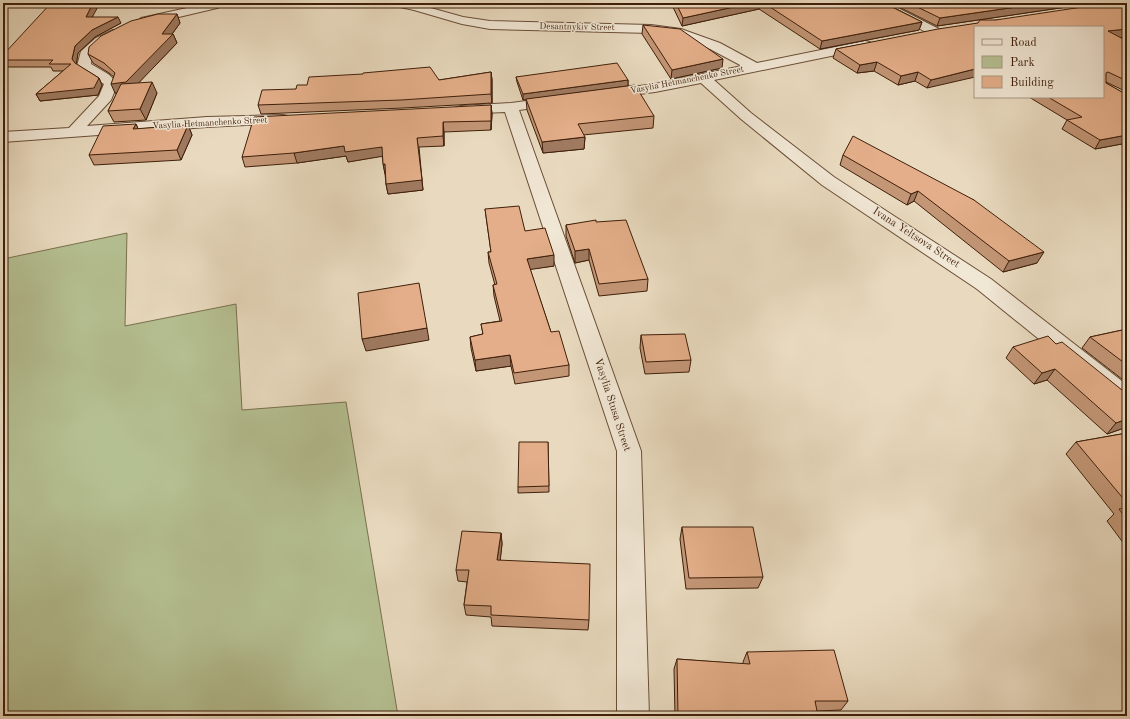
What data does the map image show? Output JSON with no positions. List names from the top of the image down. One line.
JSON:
{"streets":{"street":["Desantnykiv Street","Vasylia Hetmanchenko Street","Ivana Yeltsova Street","Vasylia Stusa Street"]},"crossings":[["Desantnykiv Street","Vasylia Hetmanchenko Street"],["Vasylia Hetmanchenko Street","Ivana Yeltsova Street"]],"legend":["Road","Park","Building"]}
